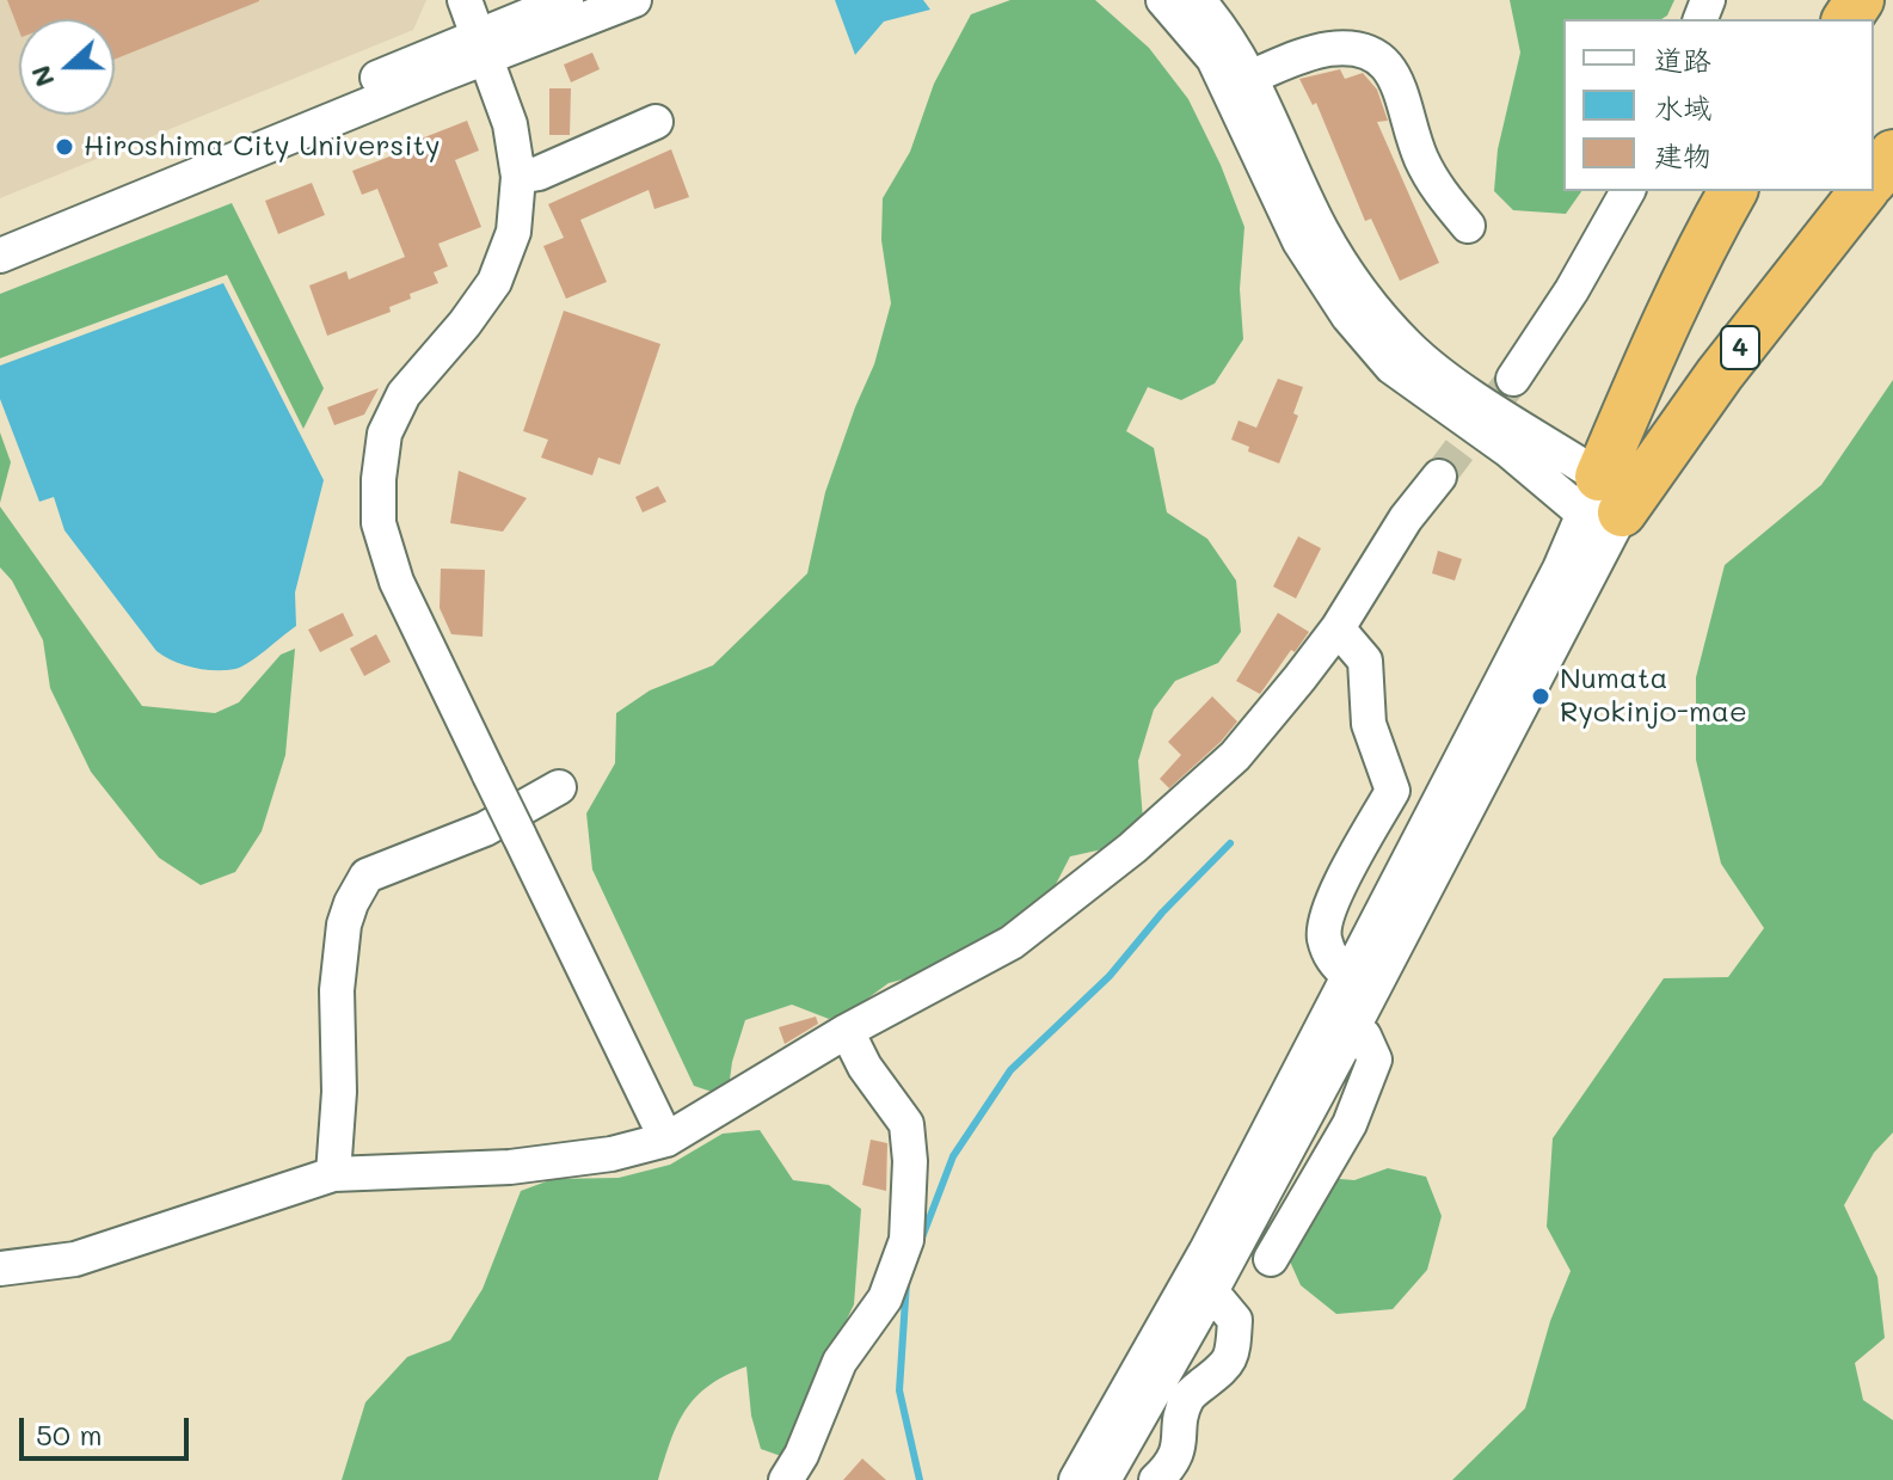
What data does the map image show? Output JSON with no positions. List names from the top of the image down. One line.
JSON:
{"streets":{"highway":["4"]},"places":["Hiroshima City University","Numata Ryokinjo-mae"],"legend":["道路","水域","建物"],"scale_bar":"50 m","north":"left"}
